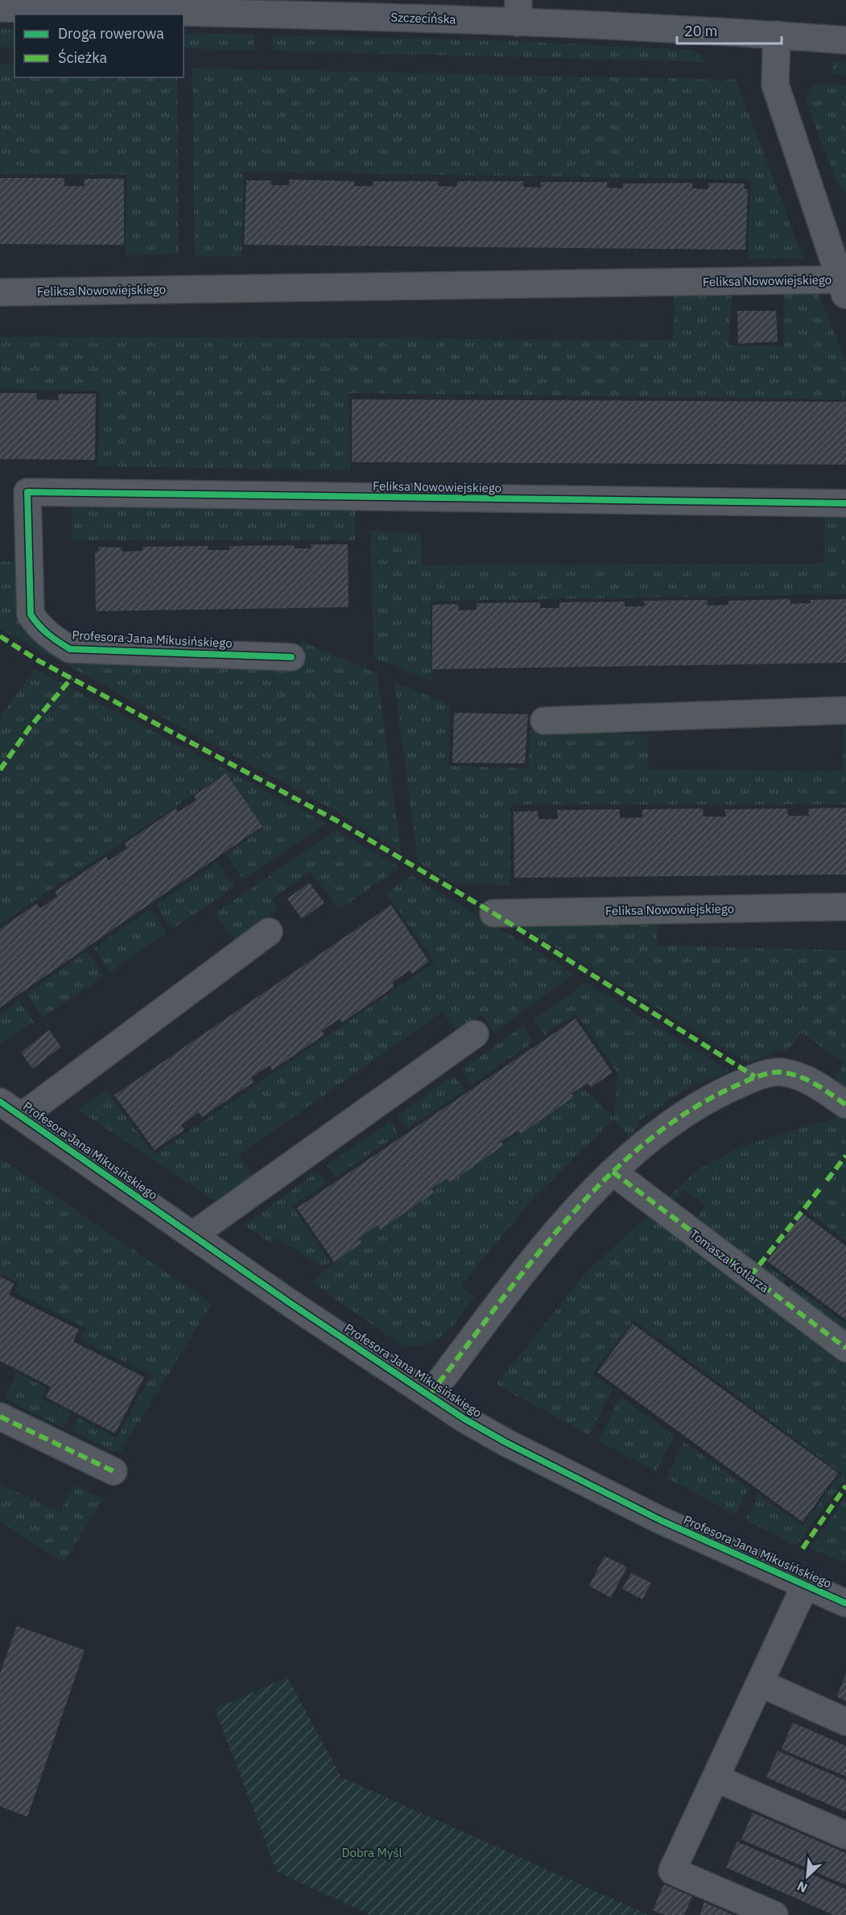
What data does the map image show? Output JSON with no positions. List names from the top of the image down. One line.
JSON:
{"streets":{"street":["Szczecińska","Feliksa Nowowiejskiego","Profesora Jana Mikusińskiego","Tomasza Kotlarza"]},"crossings":[["Szczecińska","Feliksa Nowowiejskiego"],["Feliksa Nowowiejskiego","Profesora Jana Mikusińskiego"]],"parks":["Dobra Myśl"],"legend":["Droga rowerowa","Ścieżka"],"scale_bar":"20 m","north":"bottom left"}
